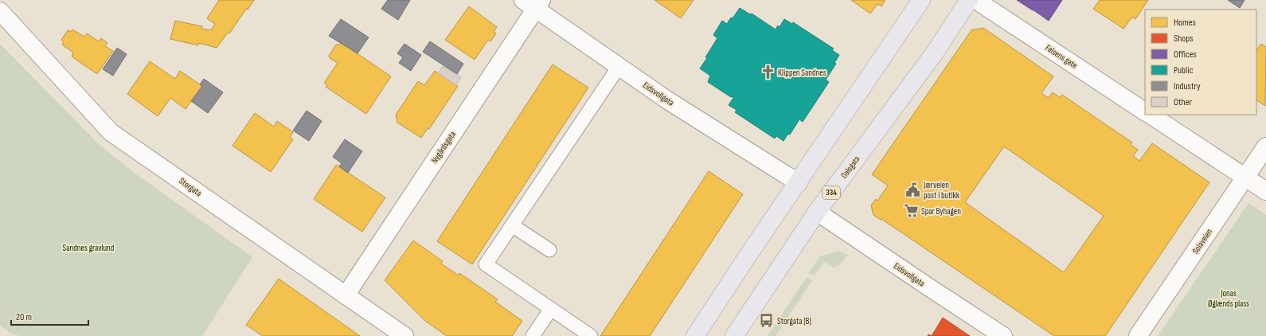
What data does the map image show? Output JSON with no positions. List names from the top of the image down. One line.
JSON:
{"streets":{"main road":["Oalsgata","334"],"street":["Falsens gate","Eidsvollgata","Nygårdsgata","Storgata","Solaveien"]},"crossings":[["Eidsvollgata","Nygårdsgata"],["Eidsvollgata","Oalsgata"],["Nygårdsgata","Storgata"]],"parks":["Sandnes gravlund","Jonas Øglænds plass"],"places":{"church":["Klippen Sandnes"],"public building":["Jærveien post i butikk"],"supermarket":["Spar Byhagen"],"bus stop":["Storgata (B)"]},"legend":["Homes","Shops","Offices","Public","Industry","Other"],"scale_bar":"20 m"}
